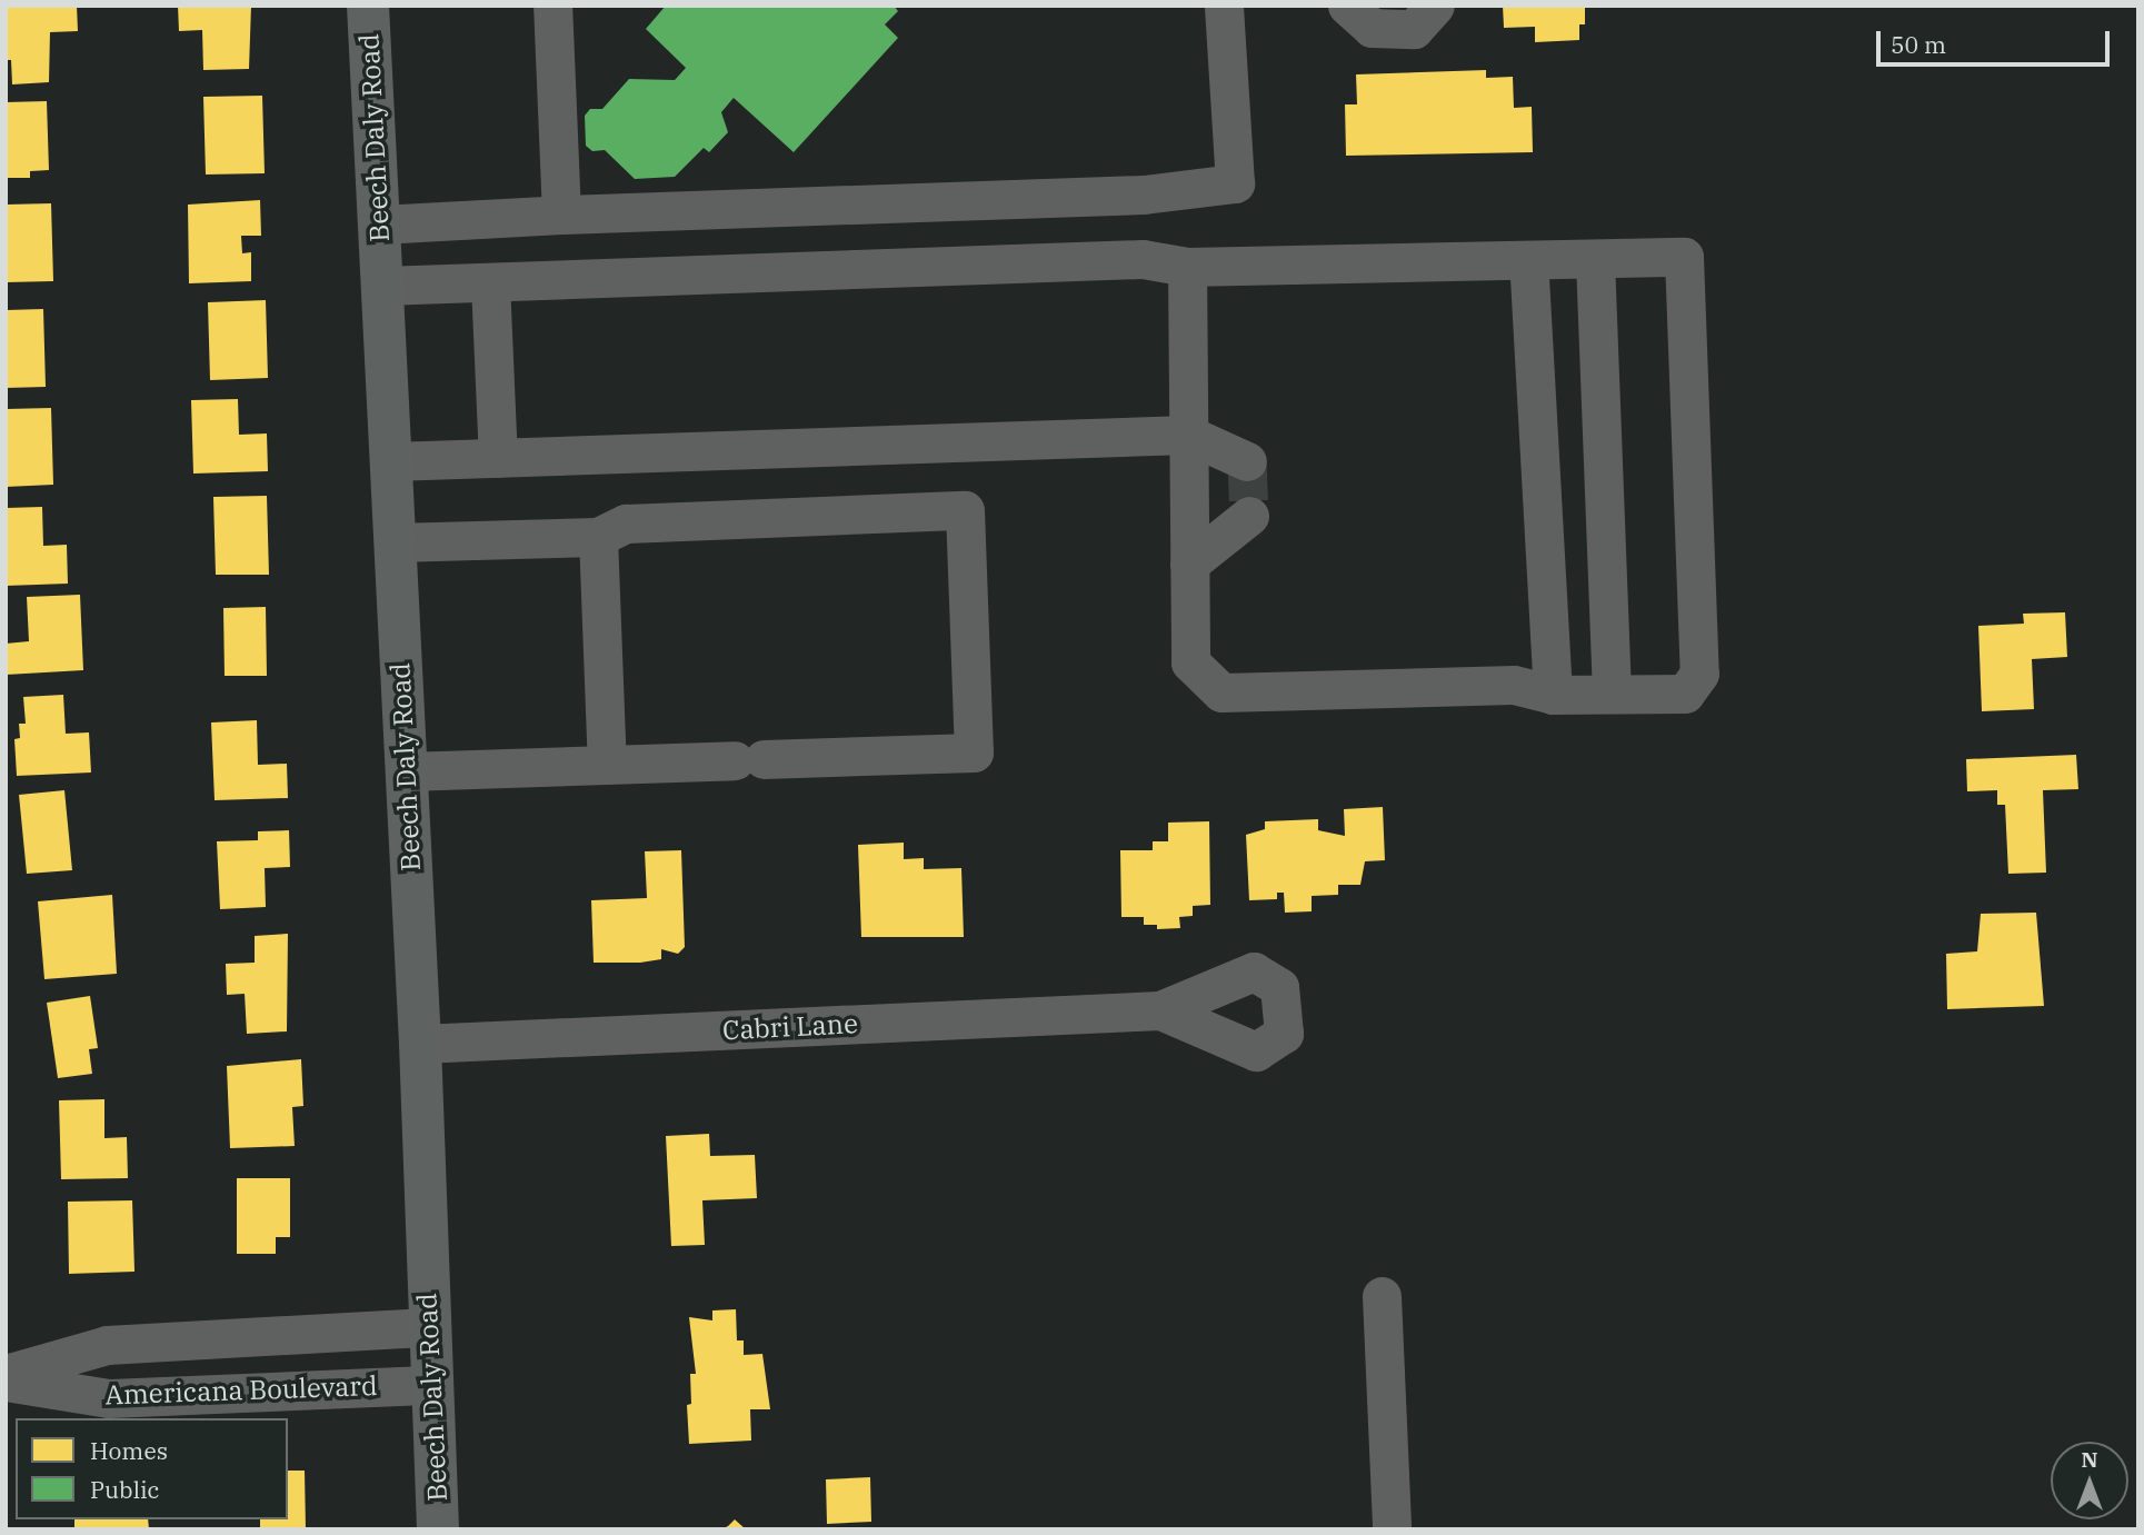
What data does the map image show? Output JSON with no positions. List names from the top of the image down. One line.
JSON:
{"streets":{"main road":["Beech Daly Road"],"street":["Cabri Lane","Americana Boulevard"]},"crossings":[["Beech Daly Road","Cabri Lane"],["Beech Daly Road","Americana Boulevard"]],"legend":["Homes","Public"],"scale_bar":"50 m","north":"top"}
